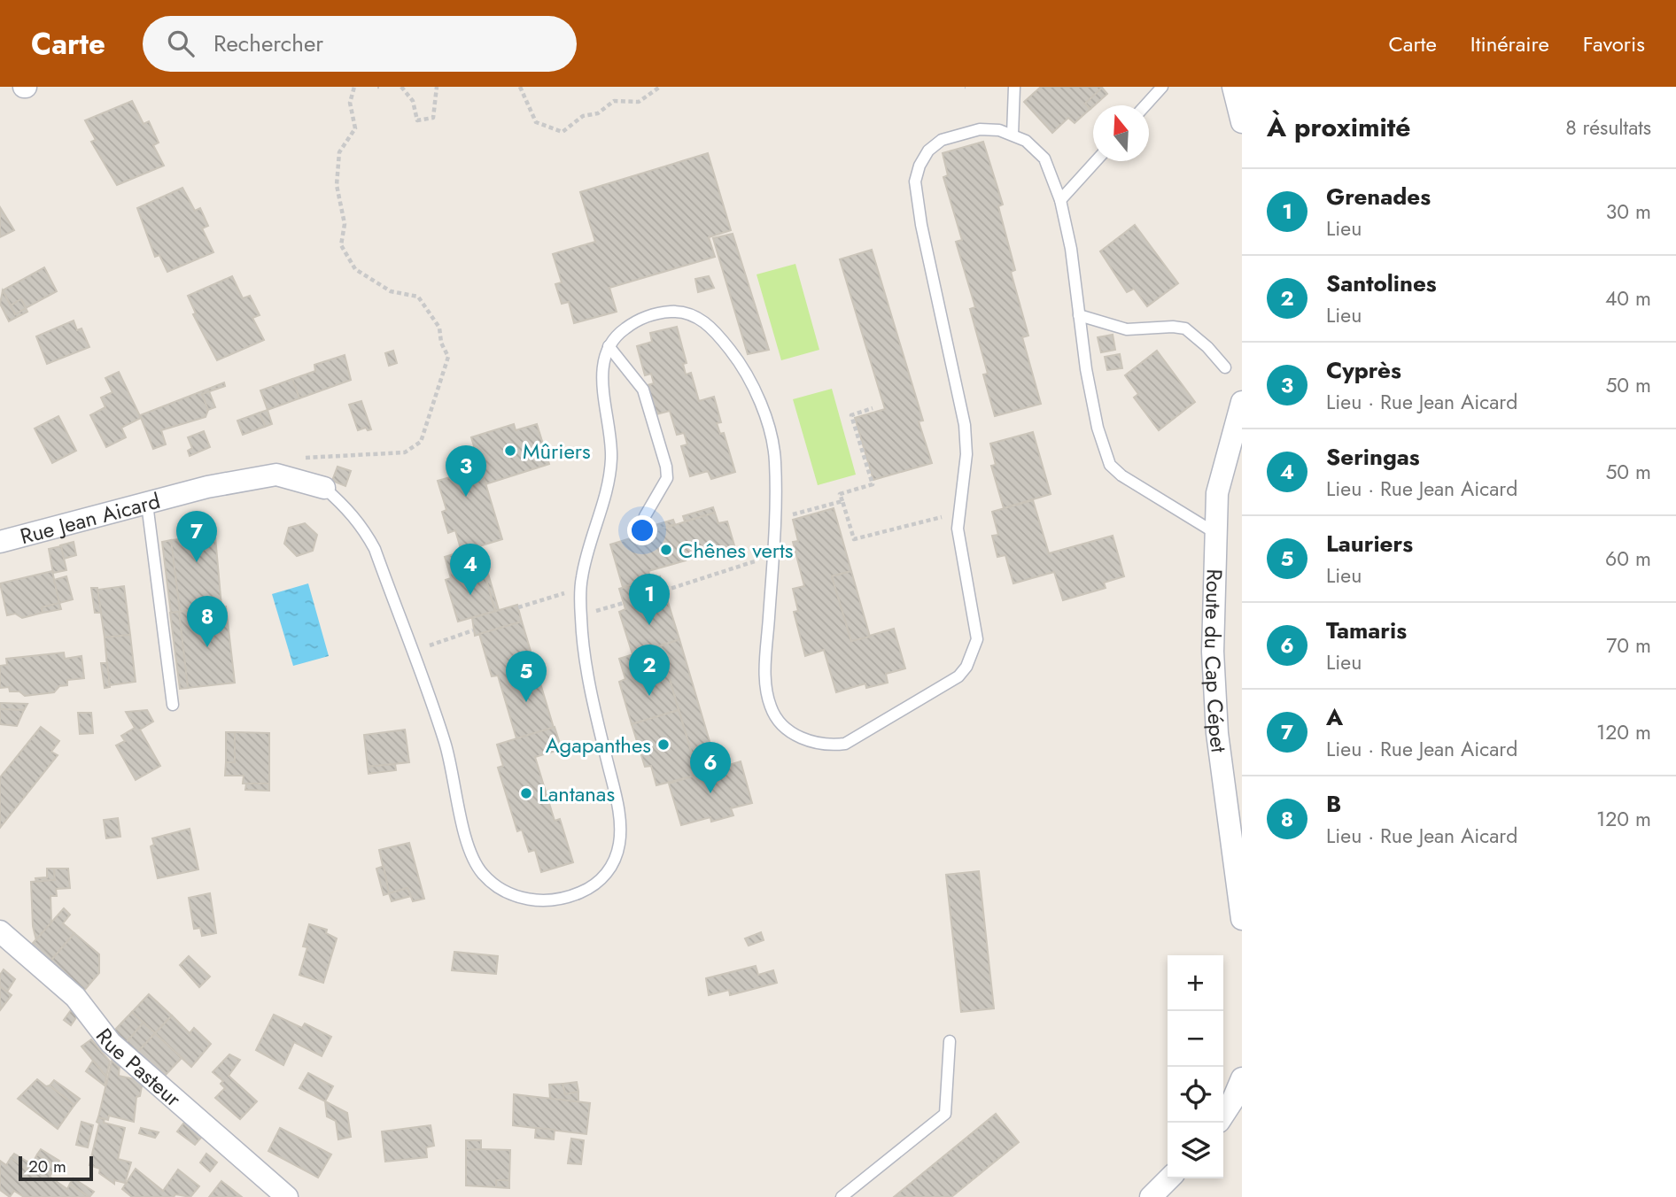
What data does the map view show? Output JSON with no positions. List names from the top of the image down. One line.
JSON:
{"streets":{"street":["Rue Jean Aicard","Route du Cap Cépet","Rue Pasteur"]},"places":["Mûriers","Chênes verts","Agapanthes","Lantanas"],"scale_bar":"20 m","north":"top","page":{"header":"Carte","search":"Rechercher","nav":["Carte","Itinéraire","Favoris"],"heading":["À proximité","8 résultats"],"list":[{"mark":"1","name":"Grenades","note":"Lieu","value":"30 m"},{"mark":"2","name":"Santolines","note":"Lieu","value":"40 m"},{"mark":"3","name":"Cyprès","note":"Lieu · Rue Jean Aicard","value":"50 m"},{"mark":"4","name":"Seringas","note":"Lieu · Rue Jean Aicard","value":"50 m"},{"mark":"5","name":"Lauriers","note":"Lieu","value":"60 m"},{"mark":"6","name":"Tamaris","note":"Lieu","value":"70 m"},{"mark":"7","name":"A","note":"Lieu · Rue Jean Aicard","value":"120 m"},{"mark":"8","name":"B","note":"Lieu · Rue Jean Aicard","value":"120 m"}],"pins":["3","7","4","1","8","2","5","6"],"map_buttons":["+","−"],"scale":"20 m"}}
